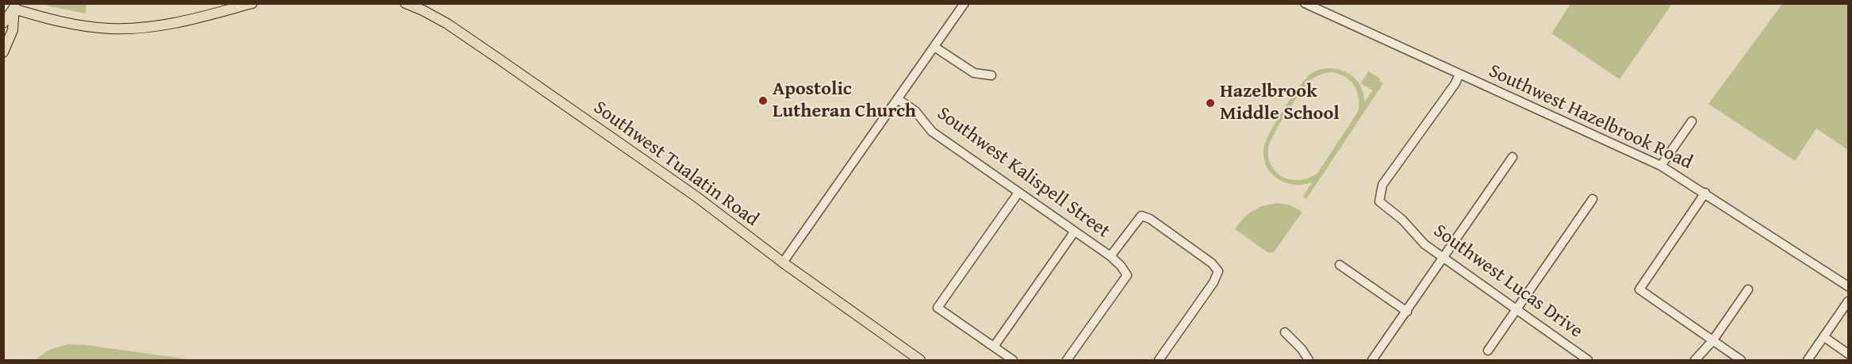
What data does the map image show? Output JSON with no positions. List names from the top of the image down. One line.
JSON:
{"streets":{"main road":["Southwest Tualatin Road"],"street":["Southwest Hazelbrook Road","Southwest Kalispell Street","Southwest Lucas Drive"]},"crossings":[["Southwest Hazelbrook Road","Southwest Lucas Drive"]],"places":["Apostolic Lutheran Church","Hazelbrook Middle School"]}
